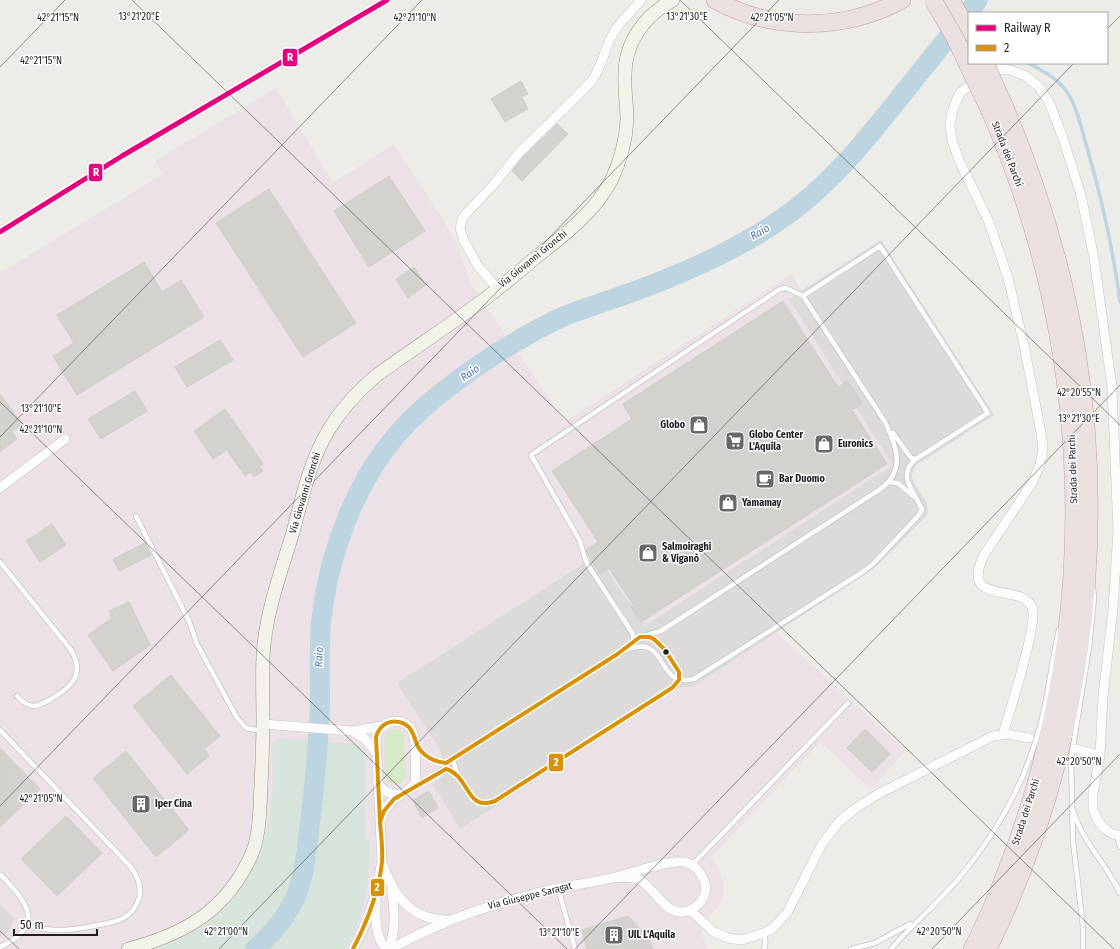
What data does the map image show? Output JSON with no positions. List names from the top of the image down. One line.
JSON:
{"streets":{"highway":["Strada dei Parchi"],"main road":["Via Giovanni Gronchi"],"street":["Via Giuseppe Saragat"]},"water":["Raio"],"places":{"shop":["Globo","Euronics","Yamamay","Salmoiraghi & Viganò"],"supermarket":["Globo Center L'Aquila"],"cafe":["Bar Duomo"],"building":["Iper Cina","UIL L'Aquila"]},"lines":["rail line R","transit line 2"],"legend":["Railway R","2"],"scale_bar":"50 m","coordinates":["13°21'20\"E","13°21'30\"E","42°21'15\"N","42°21'10\"N","42°21'05\"N","42°20'55\"N","13°21'10\"E","42°20'50\"N","42°21'00\"N"]}
